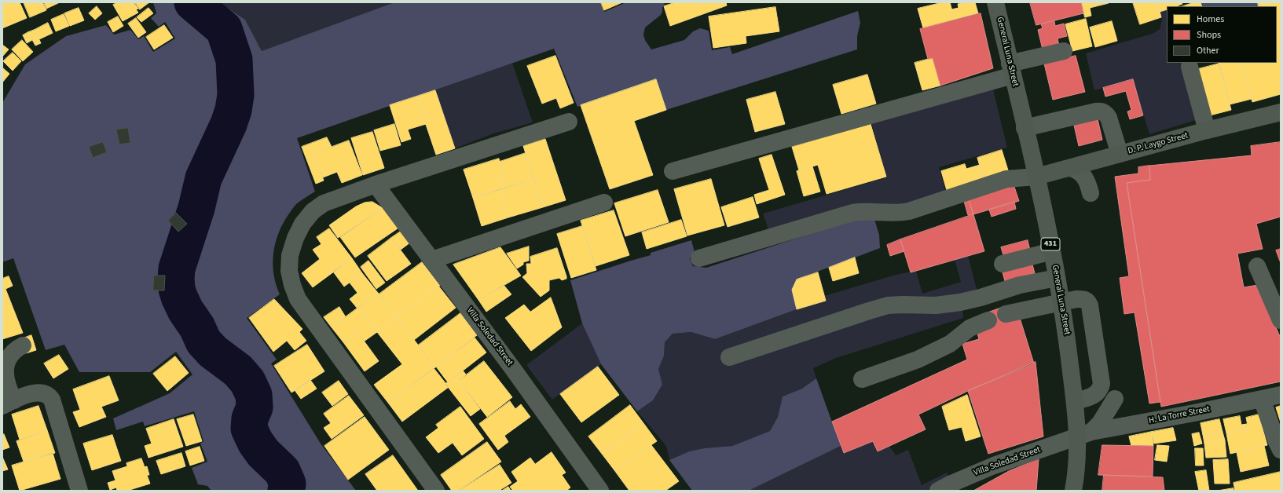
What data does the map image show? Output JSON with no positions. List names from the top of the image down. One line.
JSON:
{"streets":{"main road":["General Luna Street","D. P. Laygo Street","431"],"street":["Villa Soledad Street","H. La Torre Street"]},"crossings":[["General Luna Street","D. P. Laygo Street"],["General Luna Street","Villa Soledad Street"],["General Luna Street","H. La Torre Street"],["Villa Soledad Street","H. La Torre Street"]],"legend":["Homes","Shops","Other"]}
